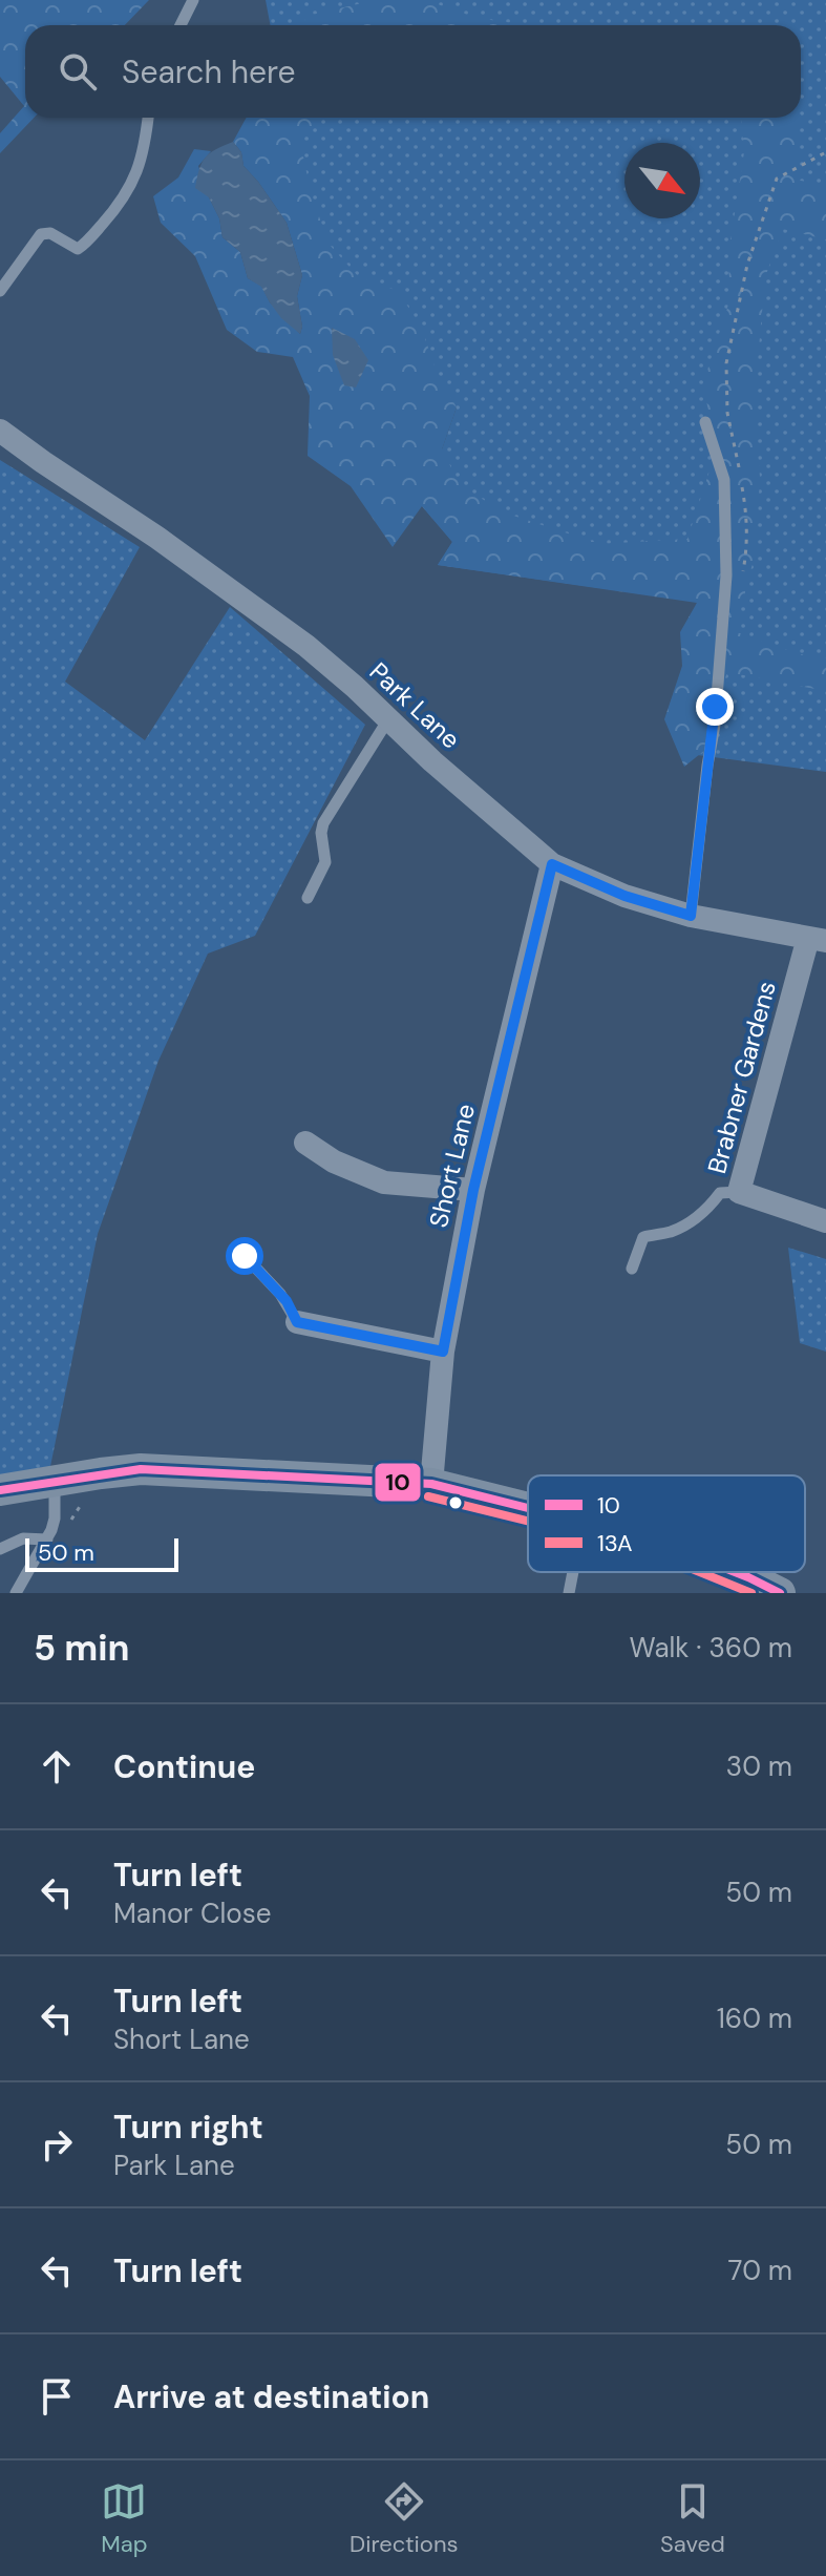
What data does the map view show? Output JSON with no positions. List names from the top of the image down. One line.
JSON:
{"streets":{"street":["Park Lane","Brabner Gardens","Short Lane"]},"crossings":[["Park Lane","Brabner Gardens"],["Park Lane","Short Lane"]],"lines":["transit line 10","transit line 13A"],"legend":["10","13A"],"scale_bar":"50 m","north":"bottom right","page":{"search":"Search here","scale":"50 m","heading":["5 min","Walk · 360 m"],"list":[["Continue","30 m"],["Turn left","Manor Close","50 m"],["Turn left","Short Lane","160 m"],["Turn right","Park Lane","50 m"],["Turn left","70 m"],"Arrive at destination"],"nav":["Map","Directions","Saved"]}}
